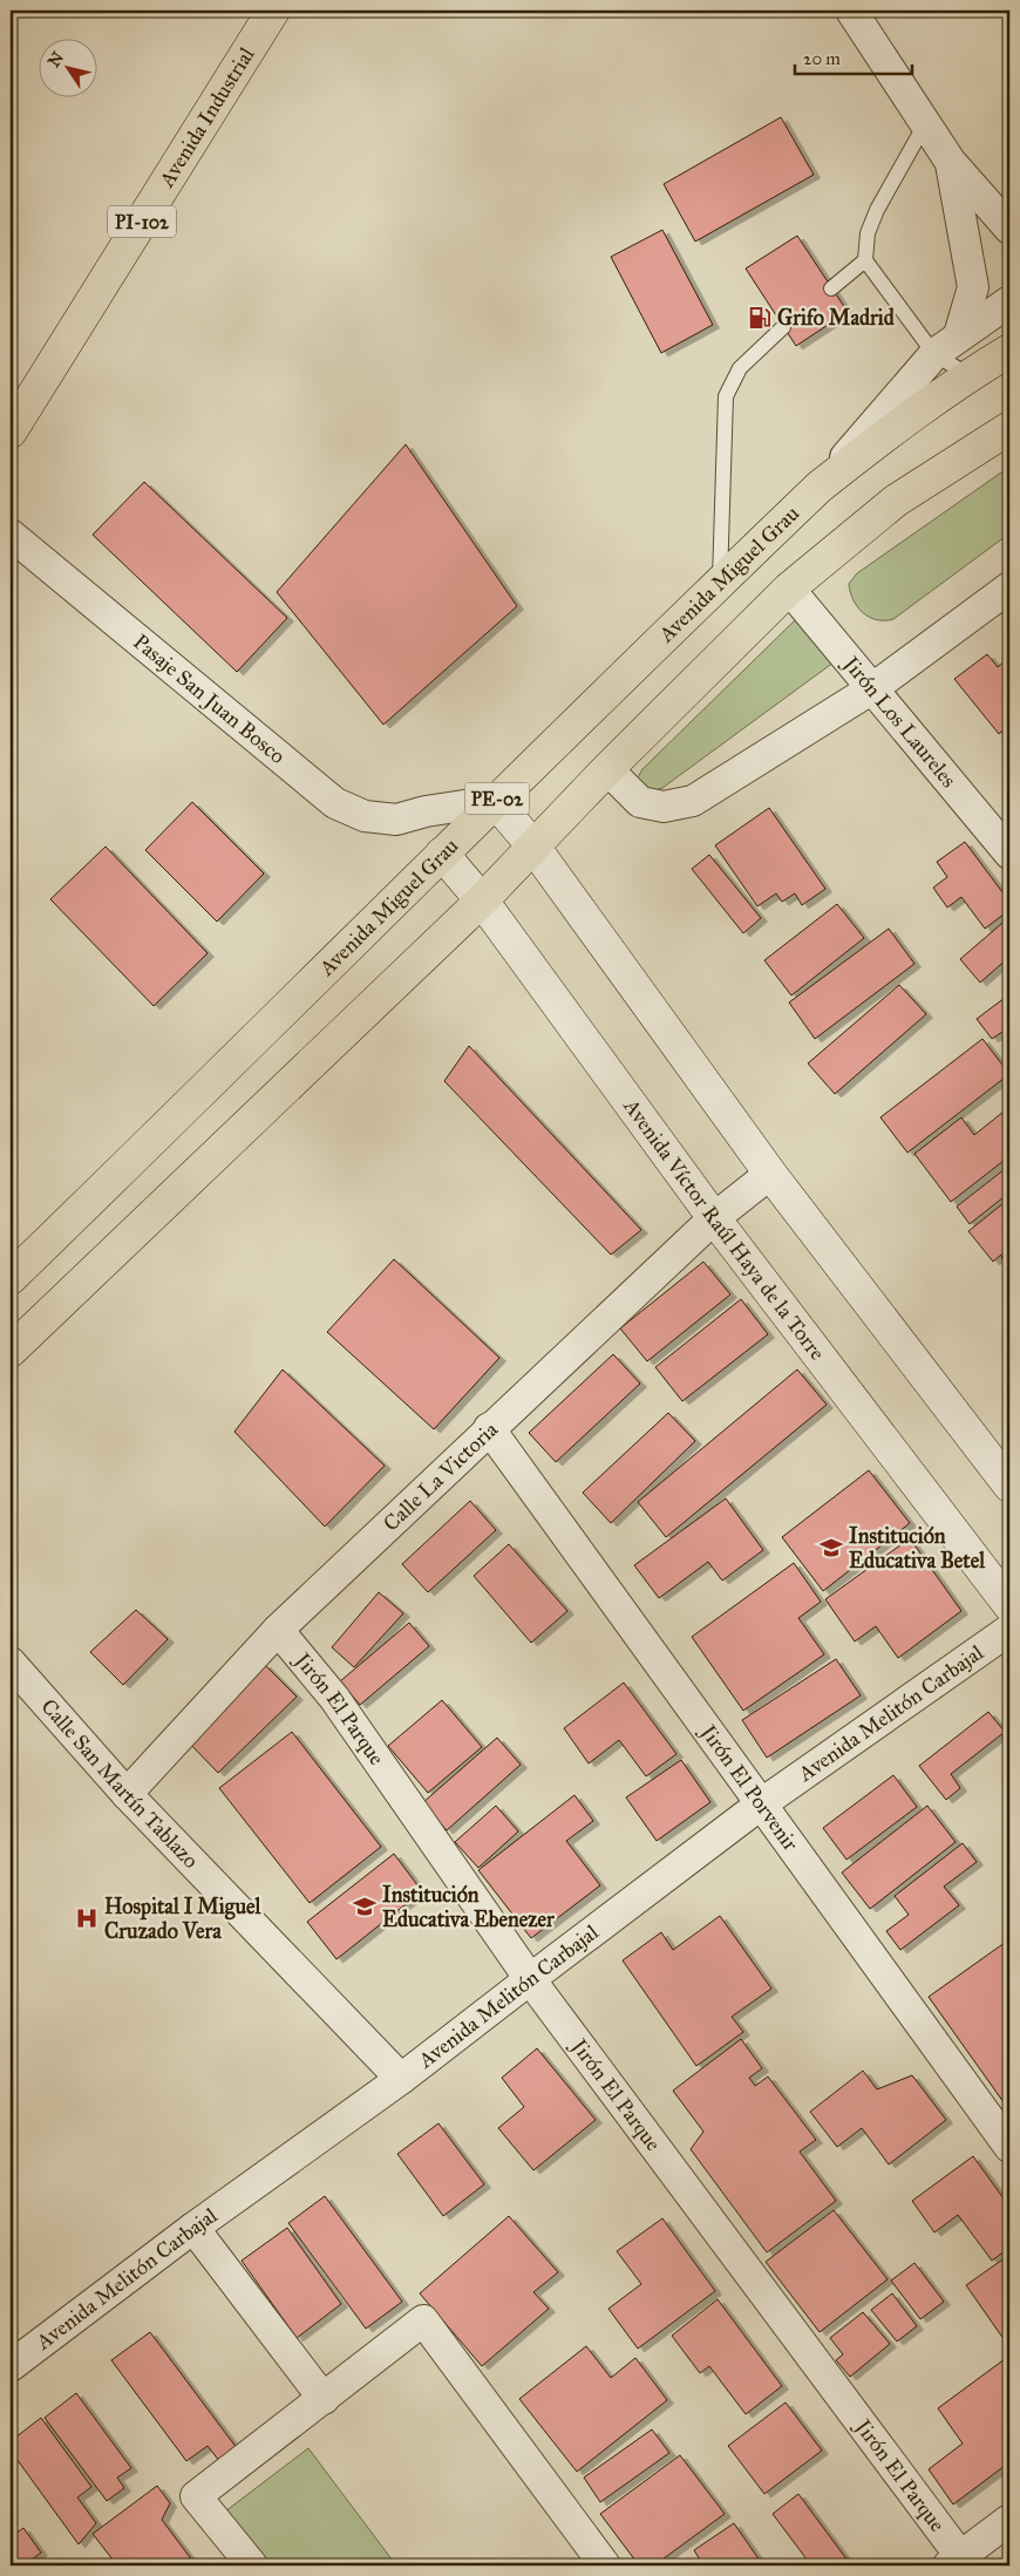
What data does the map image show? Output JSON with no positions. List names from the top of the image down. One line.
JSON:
{"streets":{"main road":["Avenida Industrial","PI-102","Avenida Miguel Grau","PE-02","Avenida Víctor Raúl Haya de la Torre"],"street":["Pasaje San Juan Bosco","Jirón Los Laureles","Calle La Victoria","Jirón El Parque","Avenida Melitón Carbajal","Calle San Martín Tablazo","Jirón El Porvenir"]},"crossings":[["Avenida Miguel Grau","Pasaje San Juan Bosco"],["Avenida Miguel Grau","Avenida Víctor Raúl Haya de la Torre"],["Jirón Los Laureles","PE-02"],["PE-02","Avenida Víctor Raúl Haya de la Torre"],["Avenida Víctor Raúl Haya de la Torre","Calle La Victoria"],["Calle La Victoria","Jirón El Parque"],["Calle La Victoria","Calle San Martín Tablazo"],["Calle La Victoria","Jirón El Porvenir"],["Jirón El Parque","Avenida Melitón Carbajal"],["Avenida Melitón Carbajal","Calle San Martín Tablazo"],["Avenida Melitón Carbajal","Jirón El Porvenir"]],"places":{"fuel station":["Grifo Madrid"],"school or university":["Institución Educativa Betel","Institución Educativa Ebenezer"],"hospital":["Hospital I Miguel Cruzado Vera"]},"scale_bar":"20 m","north":"top left"}
